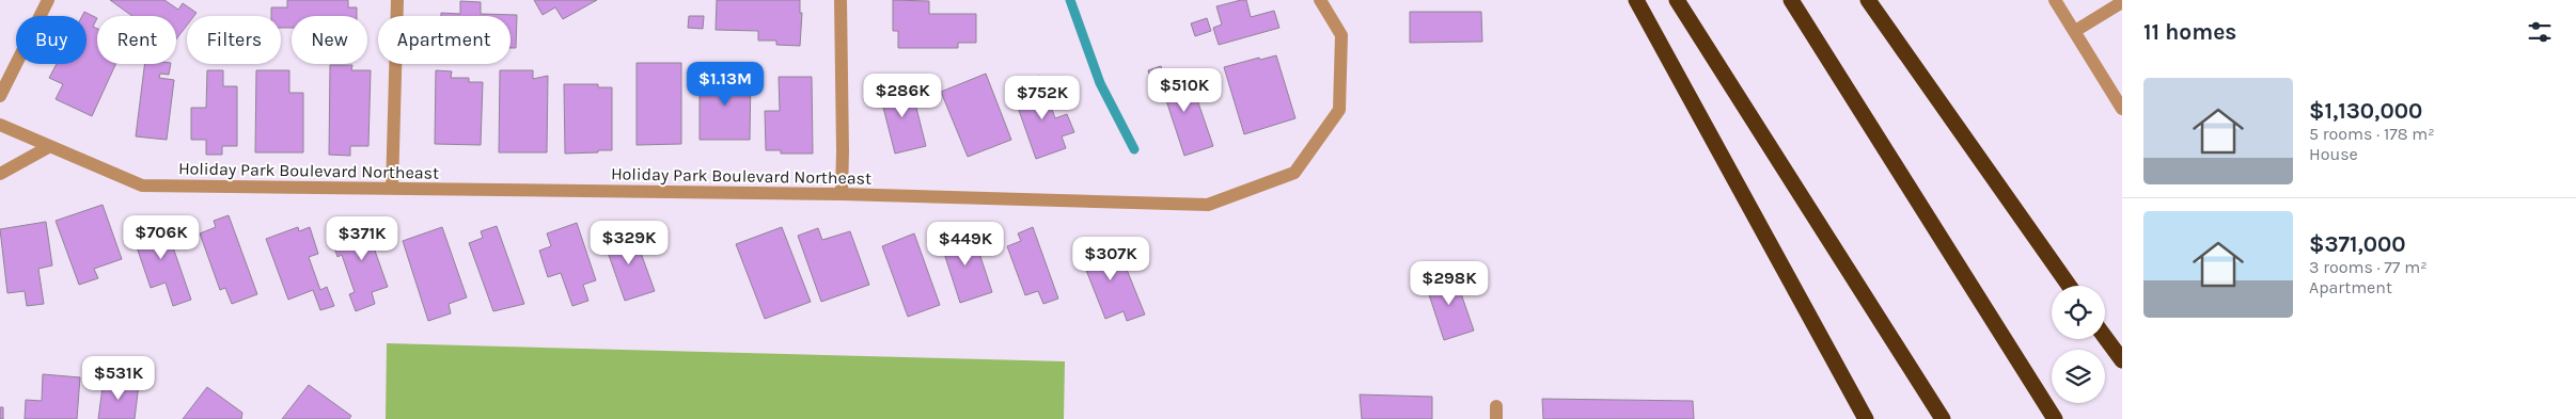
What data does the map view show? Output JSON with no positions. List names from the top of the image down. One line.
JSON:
{"streets":{"street":["Holiday Park Boulevard Northeast"]},"page":{"heading":"11 homes","chip":["Buy","Rent","Filters","New","Apartment"],"price":["$1.13M","$510K","$286K","$752K","$706K","$371K","$329K","$449K","$307K","$298K","$531K"],"list":[{"name":"$1,130,000","note":"5 rooms · 178 m² · House"},{"name":"$371,000","note":"3 rooms · 77 m² · Apartment"}]}}
